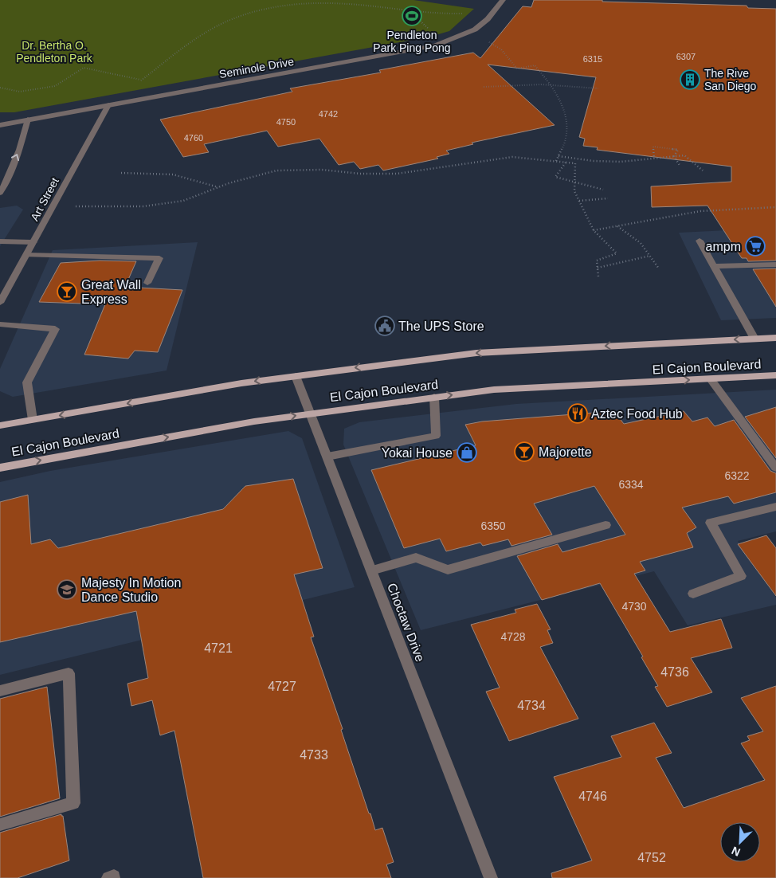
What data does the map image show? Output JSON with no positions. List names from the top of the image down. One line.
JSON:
{"streets":{"main road":["El Cajon Boulevard"],"street":["Seminole Drive","Art Street","Choctaw Drive"]},"crossings":[["Seminole Drive","Art Street"],["El Cajon Boulevard","Choctaw Drive"]],"parks":["Dr. Bertha O. Pendleton Park"],"places":{"sports":["Pendleton Park Ping Pong"],"building":["The Rive San Diego"],"supermarket":["ampm"],"bar":["Great Wall Express","Majorette"],"public building":["The UPS Store"],"restaurant":["Aztec Food Hub"],"shop":["Yokai House"],"school or university":["Majesty In Motion Dance Studio"]},"house_numbers":["6307","6315","4742","4750","4760","6322","6334","6350","4730","4728","4721","4736","4727","4734","4733","4746","4752"],"north":"bottom left"}
